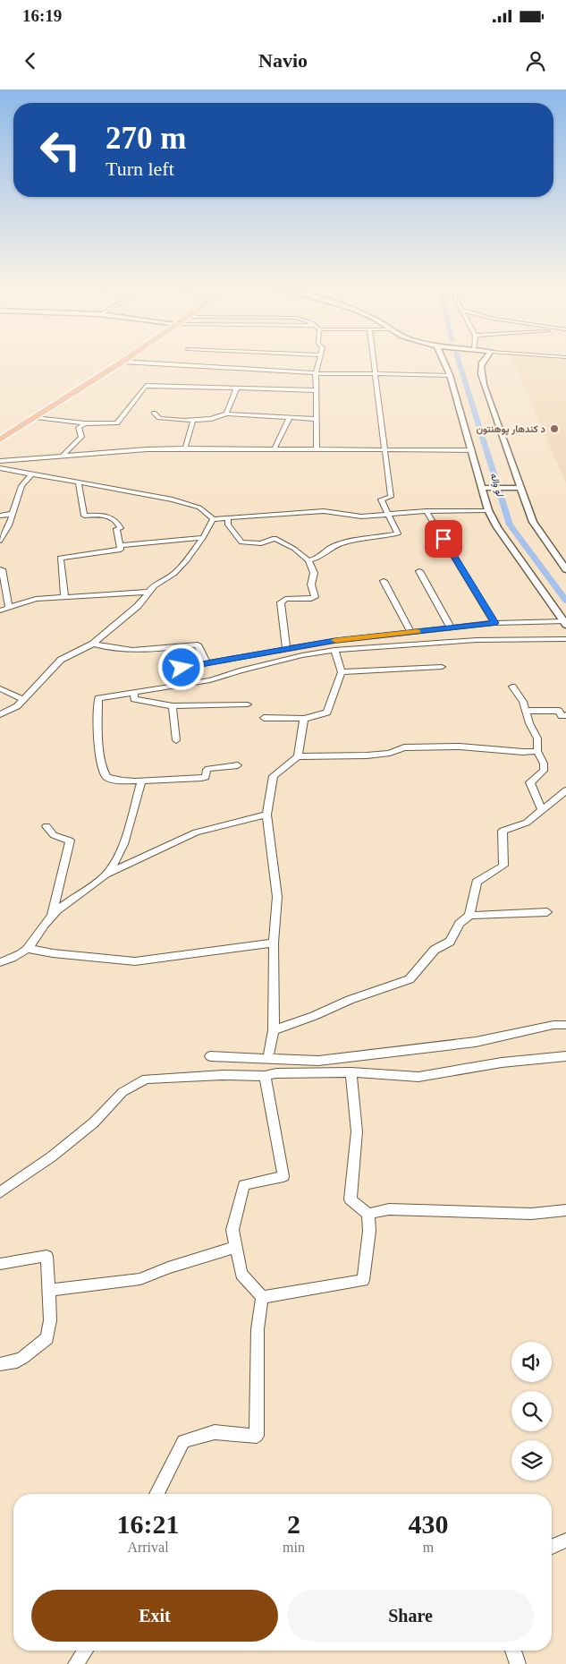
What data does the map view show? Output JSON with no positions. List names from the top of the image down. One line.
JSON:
{"water":["لو واله"],"places":["د کندهار پوهنتون"],"page":{"status":"16:19","header":"Navio","turn":["270 m","Turn left"],"eta":["16:21","Arrival","2","min","430","m"],"buttons":["Exit","Share"]}}
